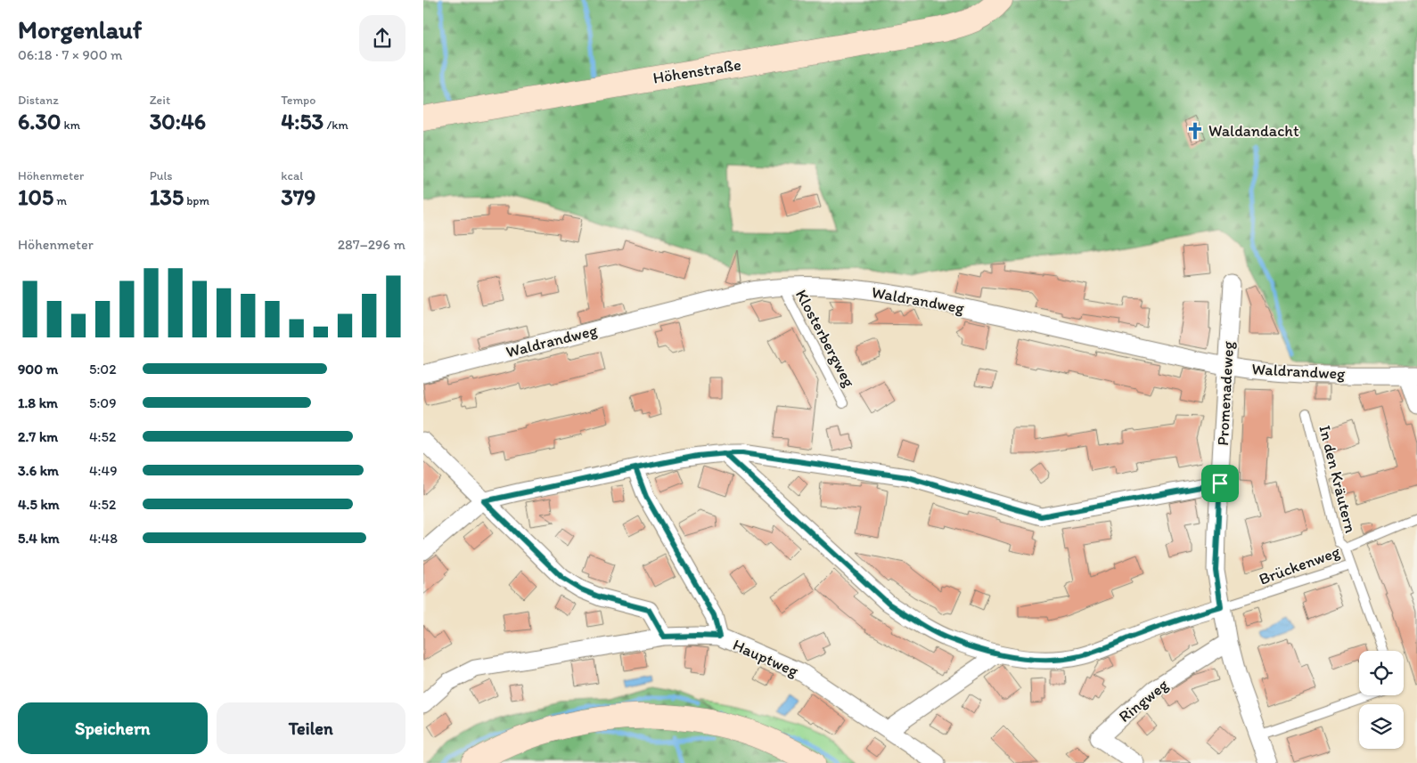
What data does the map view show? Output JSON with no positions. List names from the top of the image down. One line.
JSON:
{"streets":{"street":["Höhenstraße","Waldrandweg","Promenadeweg","Hauptweg","Ringweg"],"lane":["Klosterbergweg","In den Kräutern","Brückenweg"]},"crossings":[["Waldrandweg","Klosterbergweg"],["Waldrandweg","Promenadeweg"],["Promenadeweg","Brückenweg"],["Promenadeweg","Ringweg"],["In den Kräutern","Brückenweg"]],"places":{"church":["Waldandacht"]},"page":{"heading":["Morgenlauf","06:18 · 7 × 900 m"],"stats":[["Distanz","6.30 km"],["Zeit","30:46"],["Tempo","4:53 /km"],["Höhenmeter","105 m"],["Puls","135 bpm"],["kcal","379"]],"chart":["Höhenmeter","287–296 m"],"list":[{"name":"900 m","note":"5:02"},{"name":"1.8 km","note":"5:09"},{"name":"2.7 km","note":"4:52"},{"name":"3.6 km","note":"4:49"},{"name":"4.5 km","note":"4:52"},{"name":"5.4 km","note":"4:48"}],"buttons":["Speichern","Teilen"]}}
